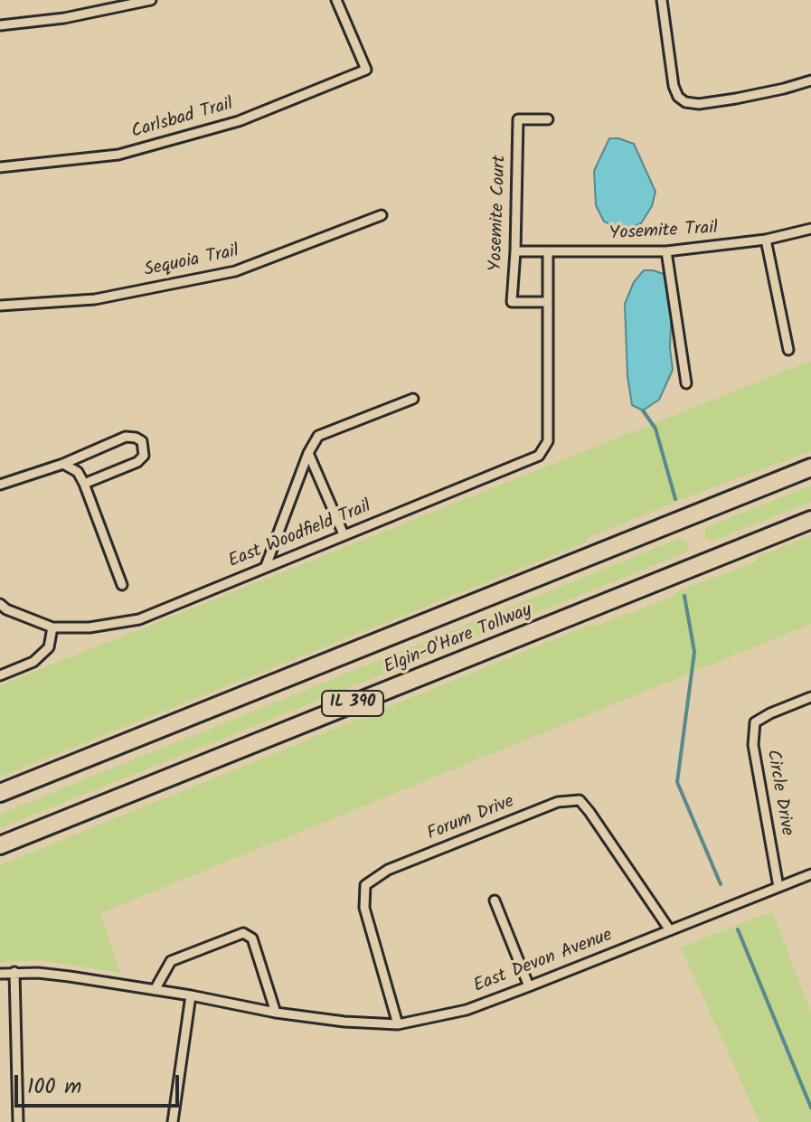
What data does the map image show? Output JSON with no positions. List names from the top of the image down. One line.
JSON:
{"streets":{"highway":["Elgin-O'Hare Tollway","IL 390"],"street":["Carlsbad Trail","Yosemite Court","Yosemite Trail","Sequoia Trail","East Woodfield Trail","Circle Drive","Forum Drive","East Devon Avenue"]},"crossings":[["Yosemite Court","Yosemite Trail"],["Yosemite Court","East Woodfield Trail"],["Circle Drive","East Devon Avenue"],["Forum Drive","East Devon Avenue"]],"scale_bar":"100 m"}
